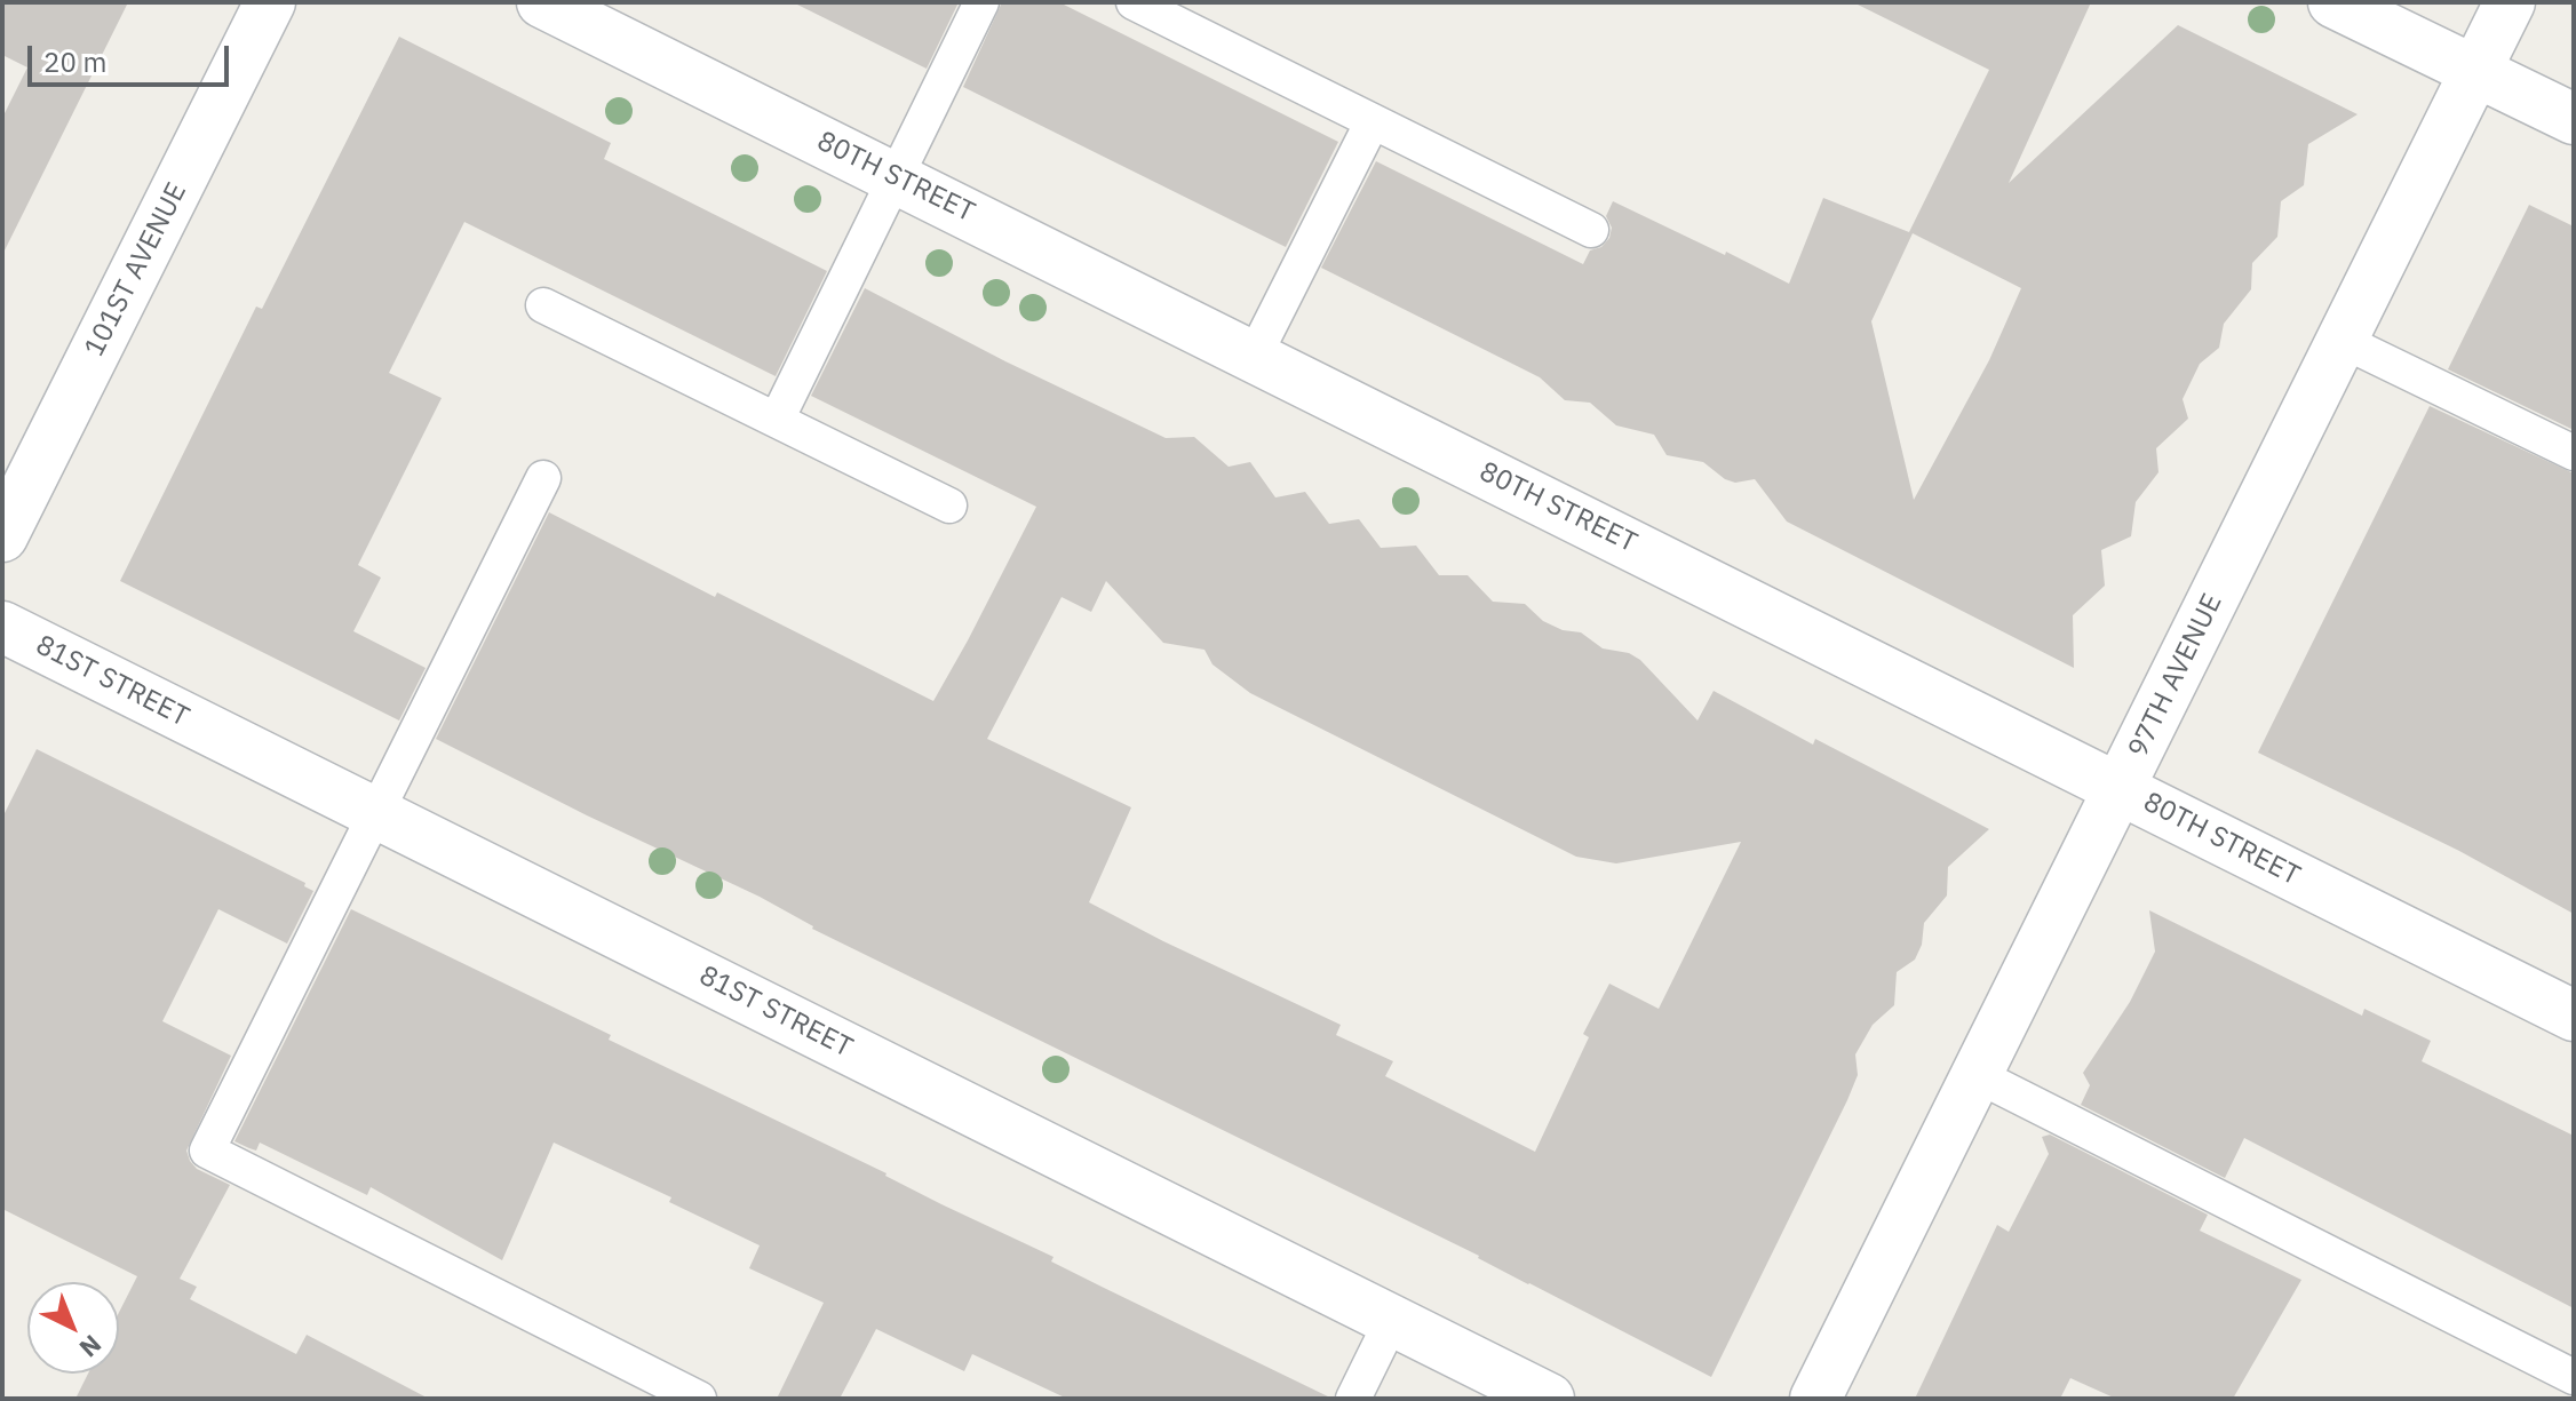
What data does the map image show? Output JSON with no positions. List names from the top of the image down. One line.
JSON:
{"streets":{"street":["80TH STREET","101ST AVENUE","97TH AVENUE","81ST STREET"]},"crossings":[["80TH STREET","97TH AVENUE"]],"scale_bar":"20 m","north":"bottom right"}
